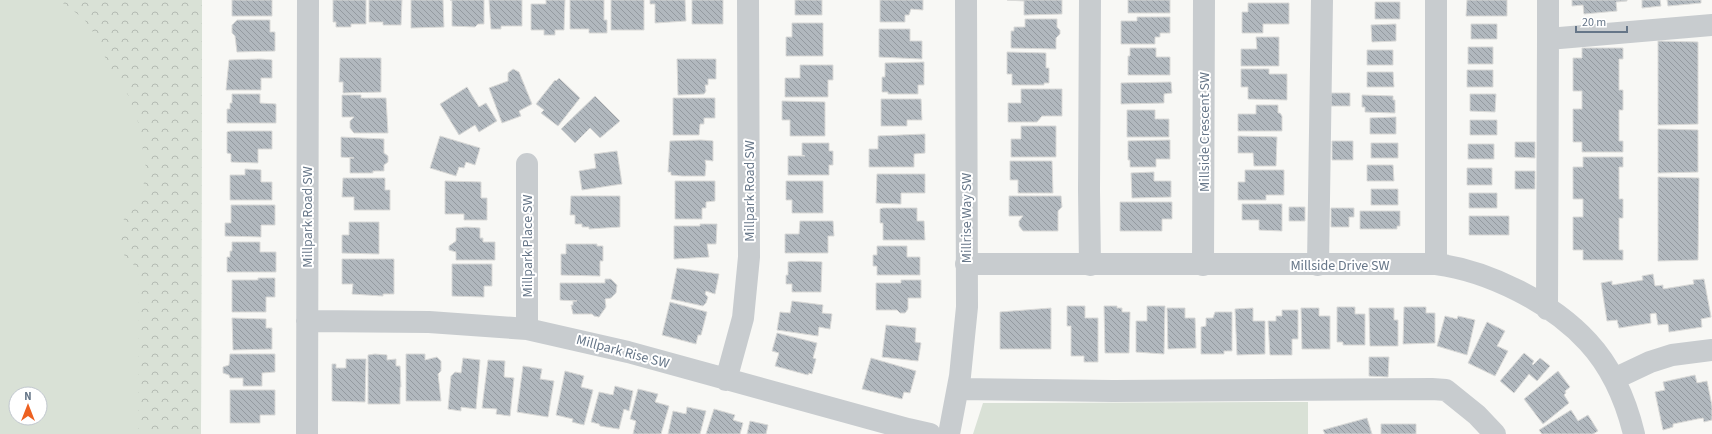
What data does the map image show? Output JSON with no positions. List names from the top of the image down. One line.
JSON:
{"streets":{"street":["Millside Crescent SW","Millpark Road SW","Millrise Way SW","Millpark Place SW","Millside Drive SW","Millpark Rise SW"]},"crossings":[["Millside Crescent SW","Millside Drive SW"],["Millpark Road SW","Millpark Rise SW"],["Millrise Way SW","Millside Drive SW"],["Millpark Place SW","Millpark Rise SW"]],"scale_bar":"20 m","north":"top"}
